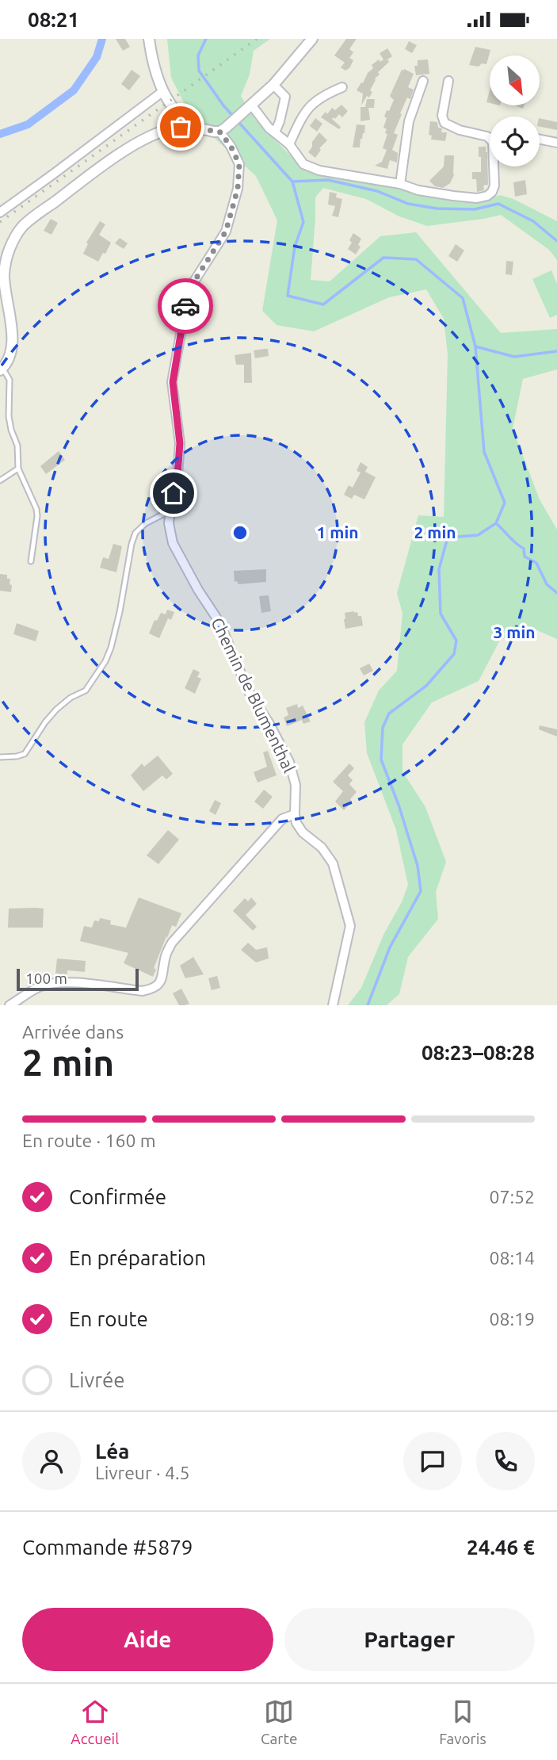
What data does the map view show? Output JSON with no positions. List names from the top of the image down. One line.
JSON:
{"streets":{"street":["Chemin de Blumenthal"]},"scale_bar":"100 m","north":"bottom right","page":{"status":"08:21","scale":"100 m","heading":["2 min","Arrivée dans","08:23–08:28"],"panel":["Léa","Livreur · 4.5","Commande #5879","24.46 €"],"bar":"En route · 160 m","list":[["Confirmée","07:52"],["En préparation","08:14"],["En route","08:19"],"Livrée"],"buttons":["Aide","Partager"],"tabs":["Accueil","Carte","Favoris"]},"rings":["1 min","2 min","3 min"]}
